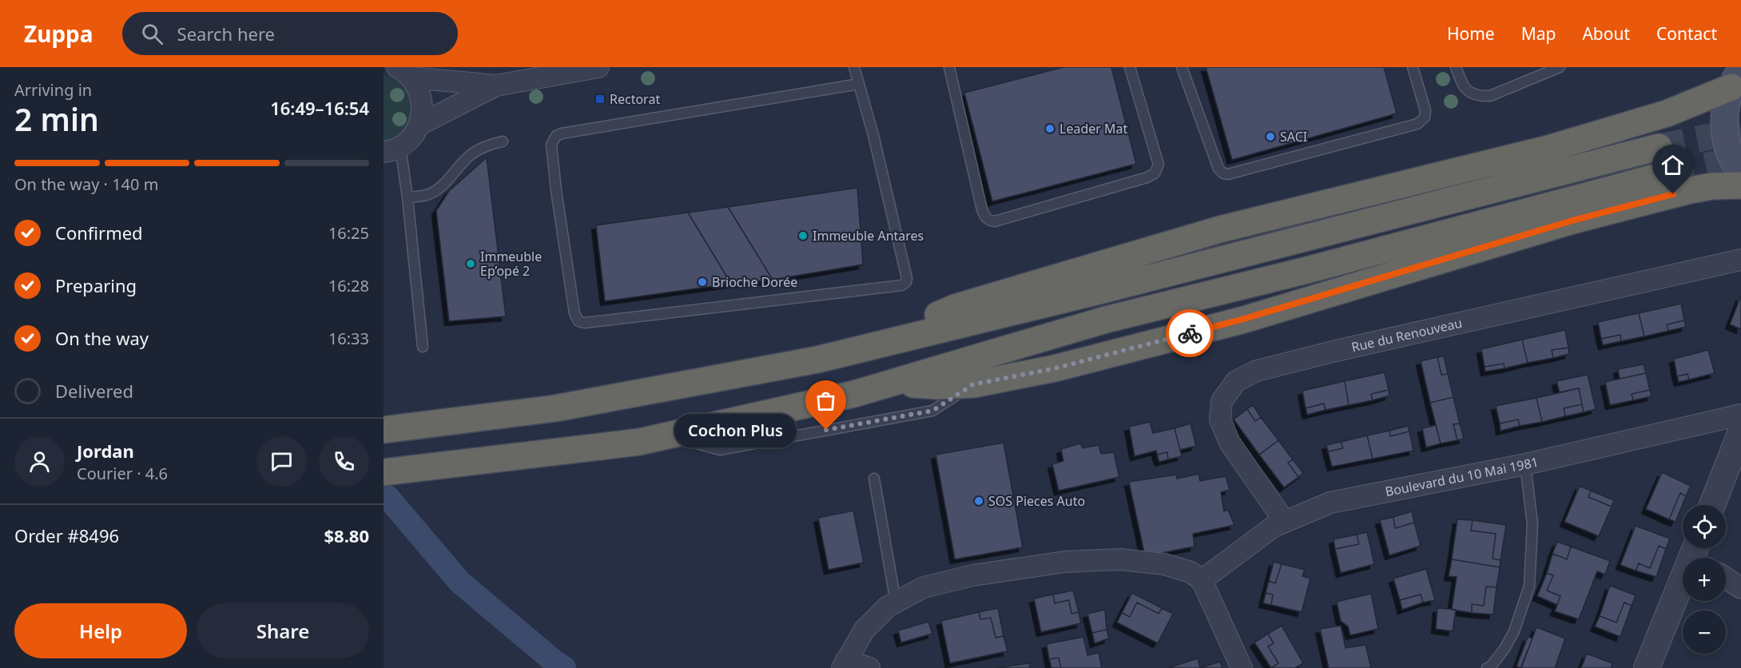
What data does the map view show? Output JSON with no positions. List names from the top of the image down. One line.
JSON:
{"streets":{"street":["Rue du Renouveau","Boulevard du 10 Mai 1981"]},"crossings":[["Rue du Renouveau","Boulevard du 10 Mai 1981"]],"places":{"transit":["Rectorat"],"other":["Leader Mat","SACI","Immeuble Antares","Immeuble Ep’opé 2","Brioche Dorée","Cochon Plus","SOS Pieces Auto"]},"page":{"header":"Zuppa","search":"Search here","nav":["Home","Map","About","Contact"],"heading":["2 min","Arriving in","16:49–16:54"],"panel":["Jordan","Courier · 4.6","Order #8496","$8.80"],"bar":"On the way · 140 m","list":[["Confirmed","16:25"],["Preparing","16:28"],["On the way","16:33"],"Delivered"],"bubble":"Cochon Plus","map_buttons":["+","−"],"buttons":["Help","Share"]}}
